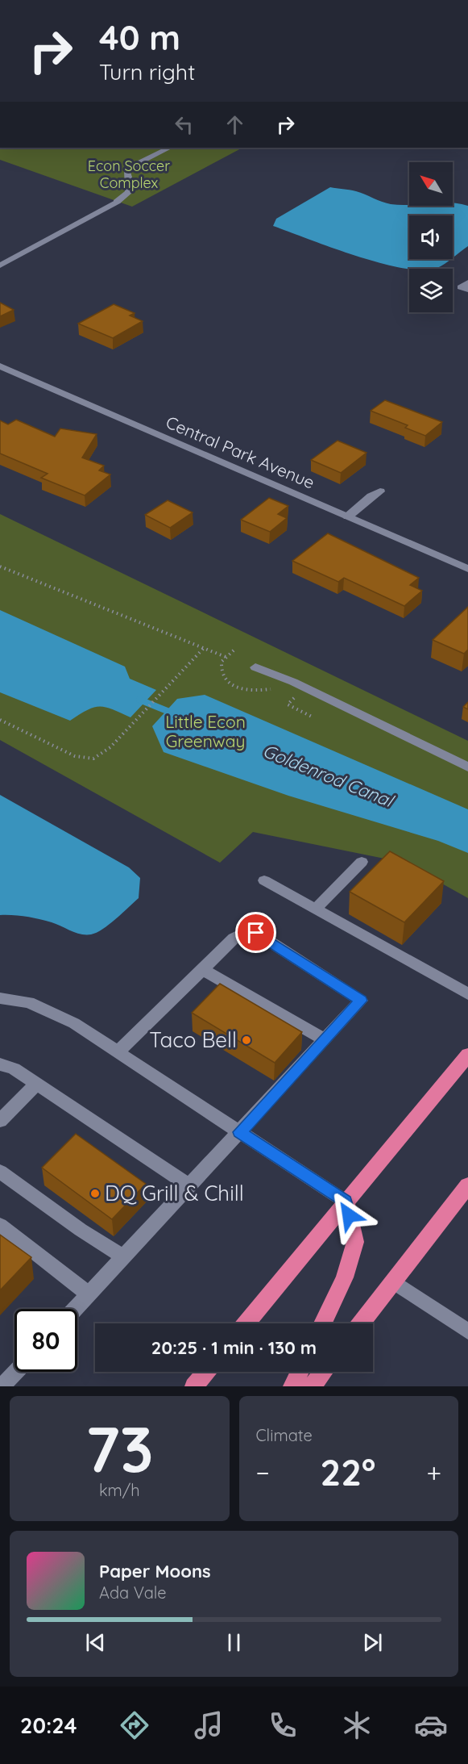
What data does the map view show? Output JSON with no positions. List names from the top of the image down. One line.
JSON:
{"streets":{"street":["Central Park Avenue"]},"water":["Goldenrod Canal"],"parks":["Econ Soccer Complex","Little Econ Greenway"],"places":["Taco Bell","DQ Grill & Chill"],"north":"top left","page":{"turn":["40 m","Turn right"],"limit":"80","trip":"20:25 · 1 min · 130 m","tile":[["73","km/h"],"Climate"],"heat":["−","22°","+"],"song":["Paper Moons","Ada Vale"],"tabs":"20:24"}}
